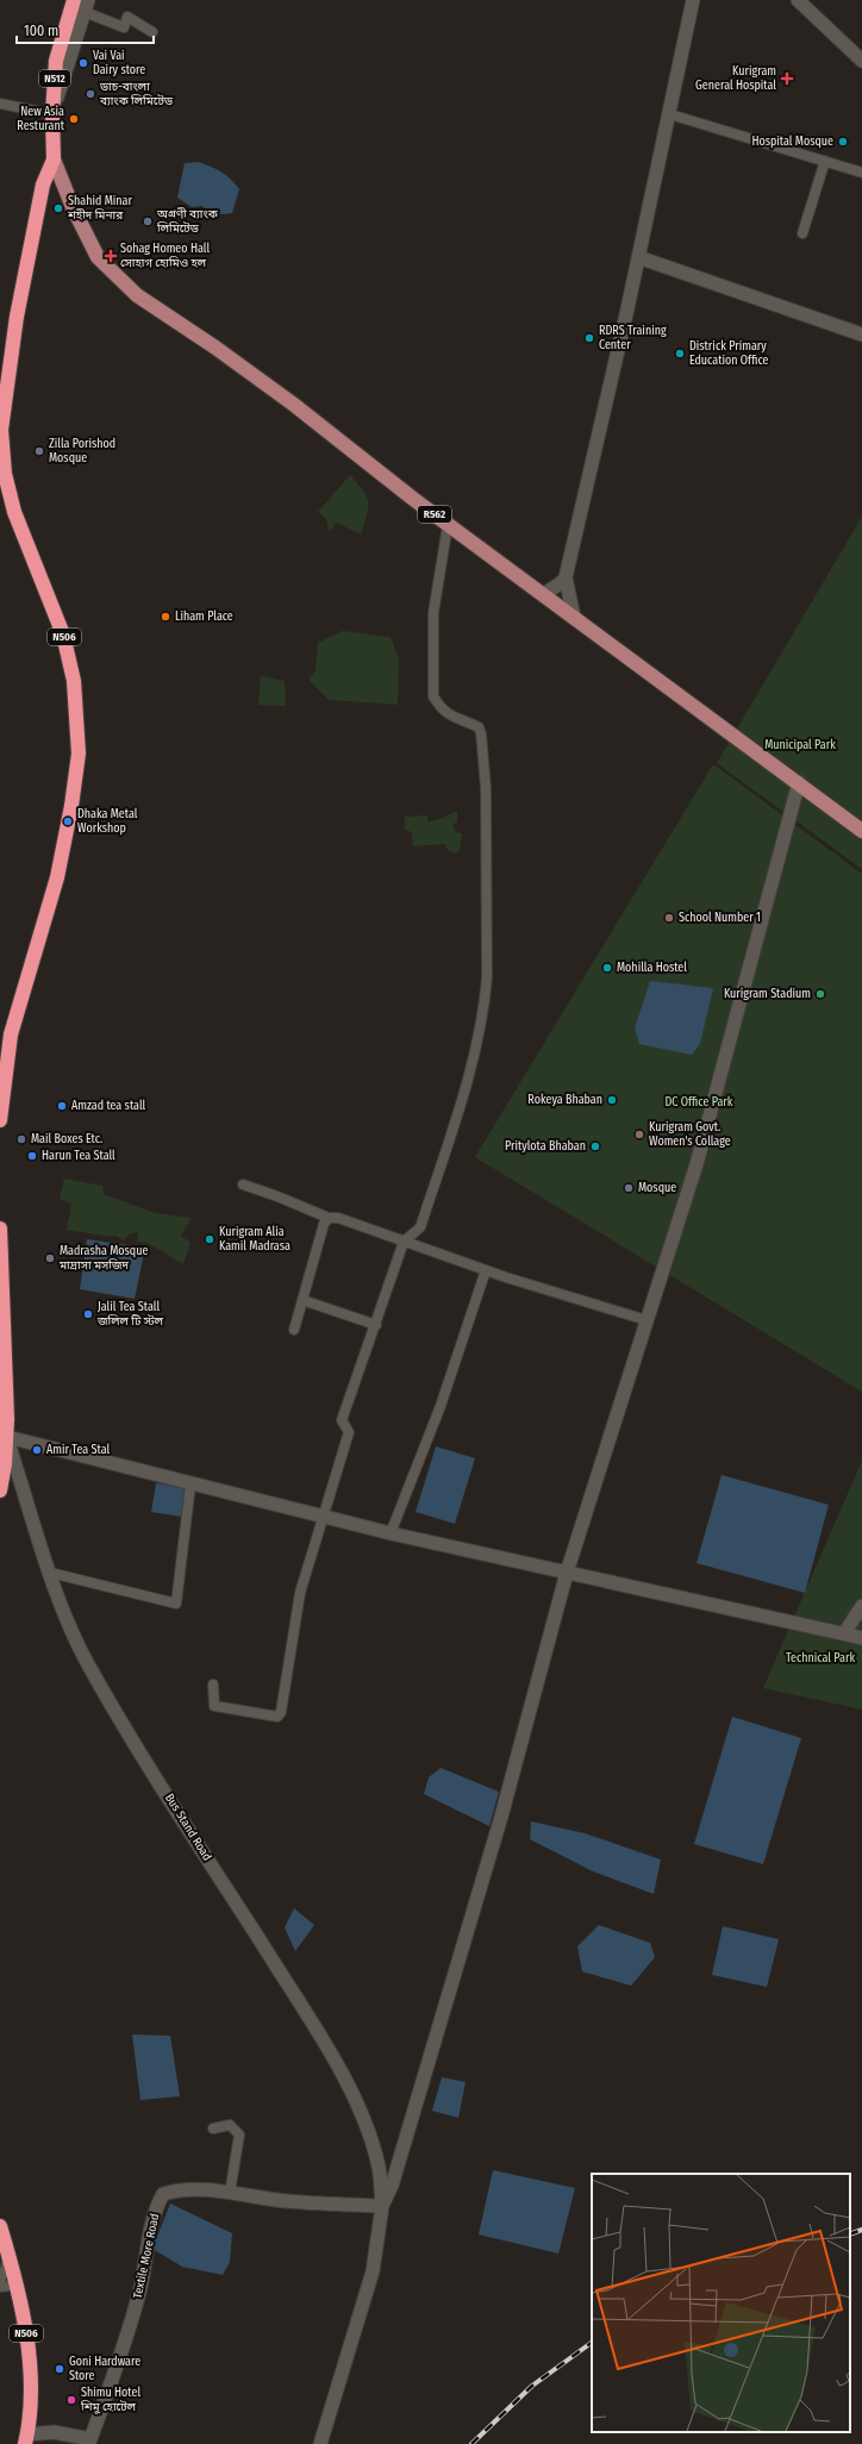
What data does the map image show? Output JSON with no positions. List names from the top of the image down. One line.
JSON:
{"streets":{"highway":["N512","N506"],"main road":["R562"],"street":["Bus Stand Road","Textile More Road"]},"crossings":[["N512","R562"],["N512","N506"],["R562","N506"],["N506","Textile More Road"],["Bus Stand Road","Textile More Road"]],"parks":["Municipal Park","DC Office Park","Technical Park"],"places":{"other":["Vai Vai Dairy store","ডাচ-বাংলা ব্যাংক লিমিটেড","New Asia Resturant","Hospital Mosque","Shahid Minar শহীদ মিনার","অগ্রণী ব্যাংক লিমিটেড","RDRS Training Center","Districk Primary Education Office","Zilla Porishod Mosque","Liham Place","Dhaka Metal Workshop","School Number 1","Mohilla Hostel","Kurigram Stadium","Rokeya Bhaban","Amzad tea stall","Kurigram Govt. Women's Collage","Mail Boxes Etc.","Pritylota Bhaban","Harun Tea Stall","Mosque","Kurigram Alia Kamil Madrasa","Madrasha Mosque মাদ্রাসা মসজিদ","Jalil Tea Stall জলিল টি স্টল","Amir Tea Stal","Goni Hardware Store","Shimu Hotel শিমু হোটেল"],"health":["Kurigram General Hospital","Sohag Homeo Hall সোহাগ হোমিও হল"]},"scale_bar":"100 m"}
